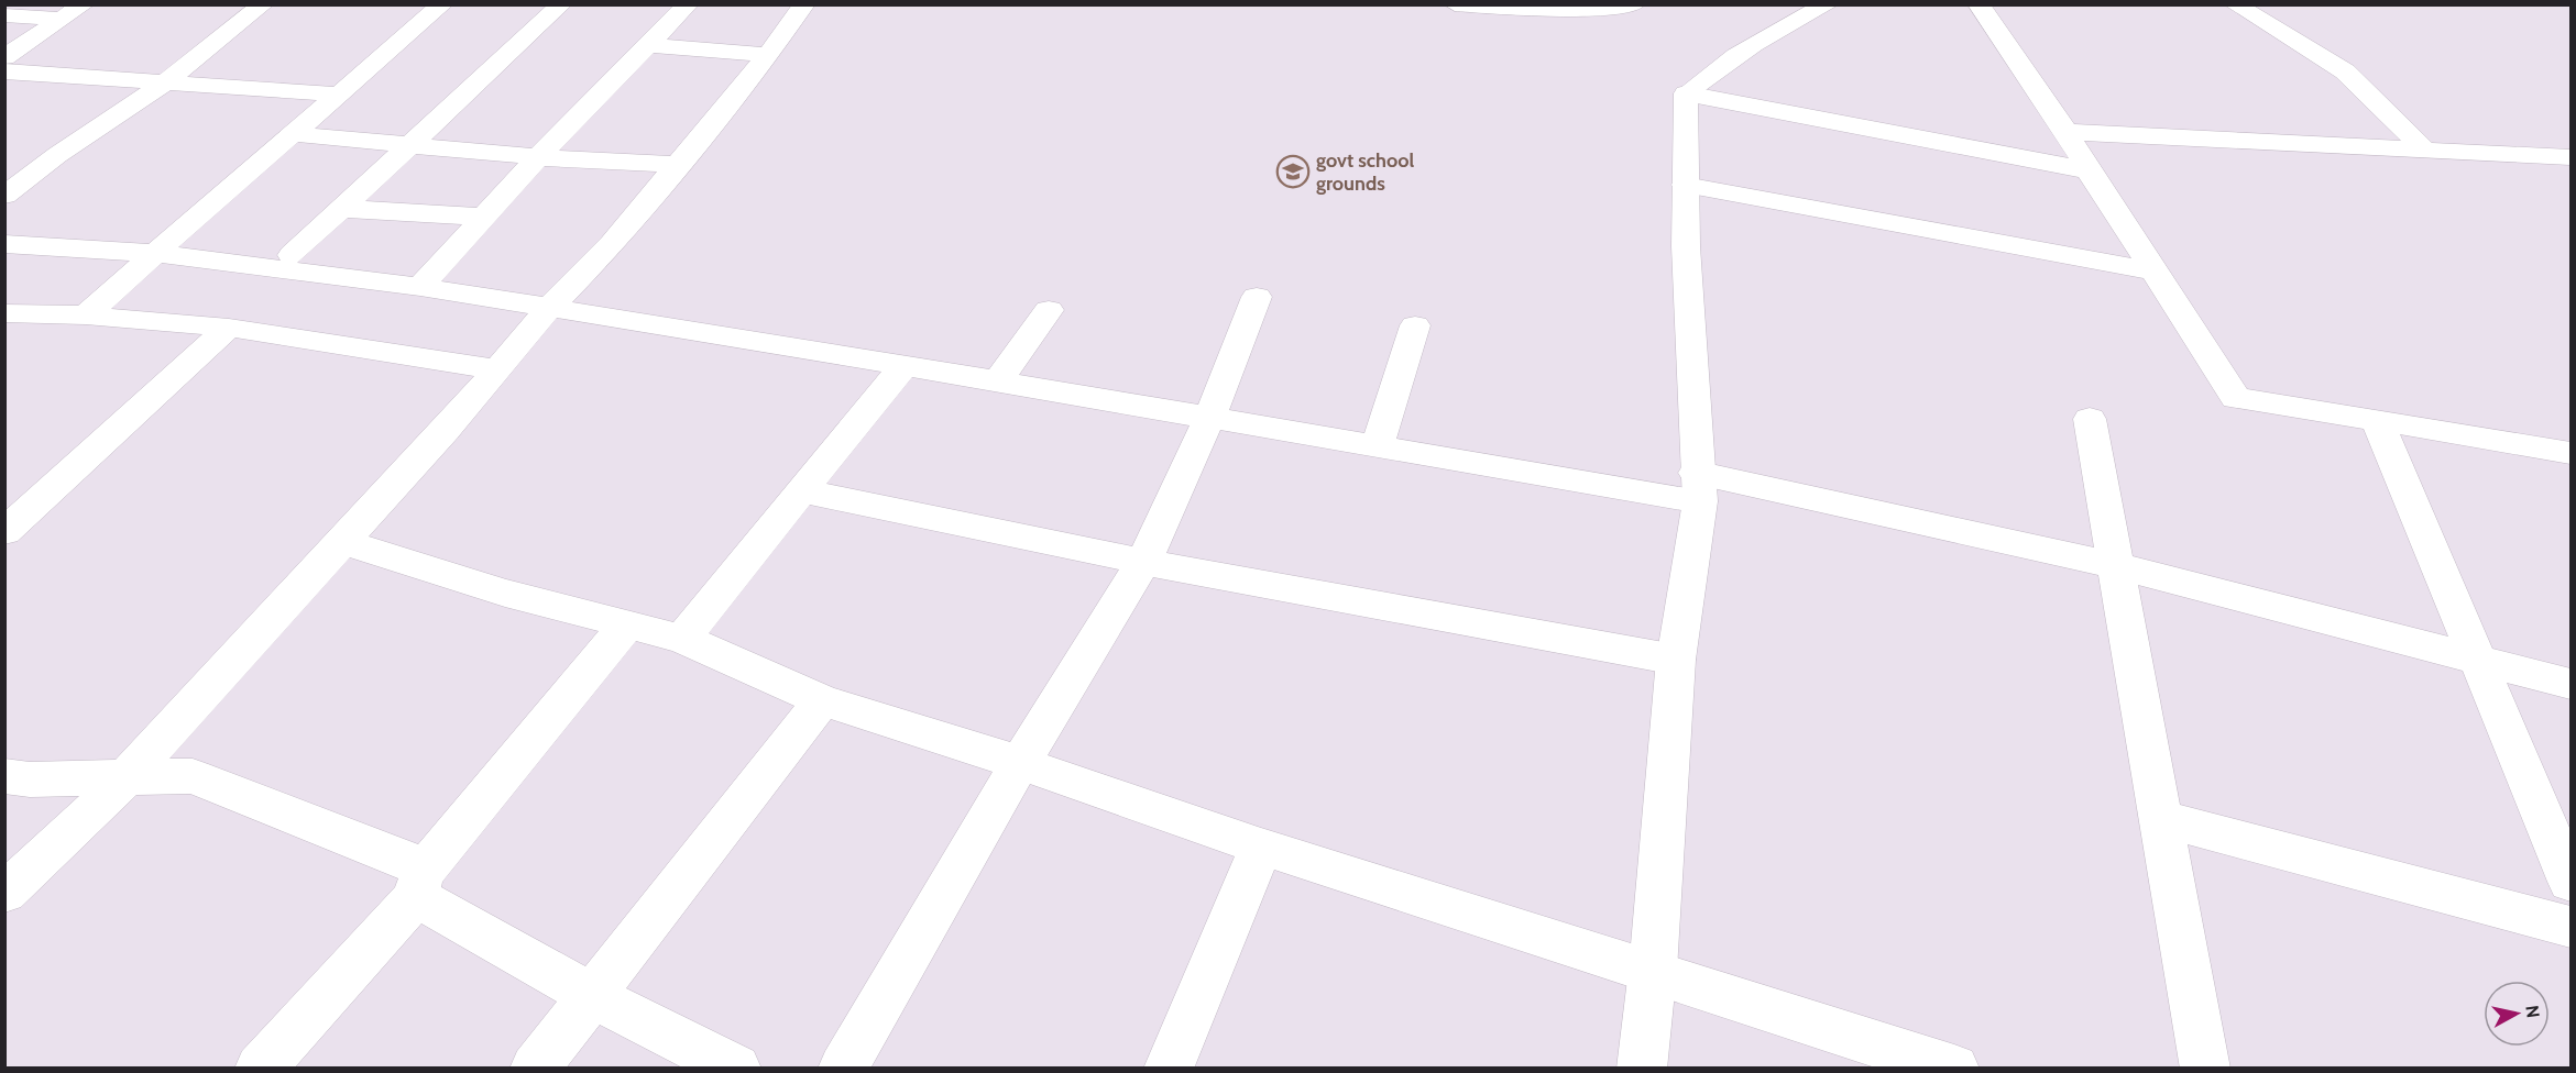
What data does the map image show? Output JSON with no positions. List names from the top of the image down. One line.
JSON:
{"places":{"school or university":["govt school grounds"]},"north":"right"}
